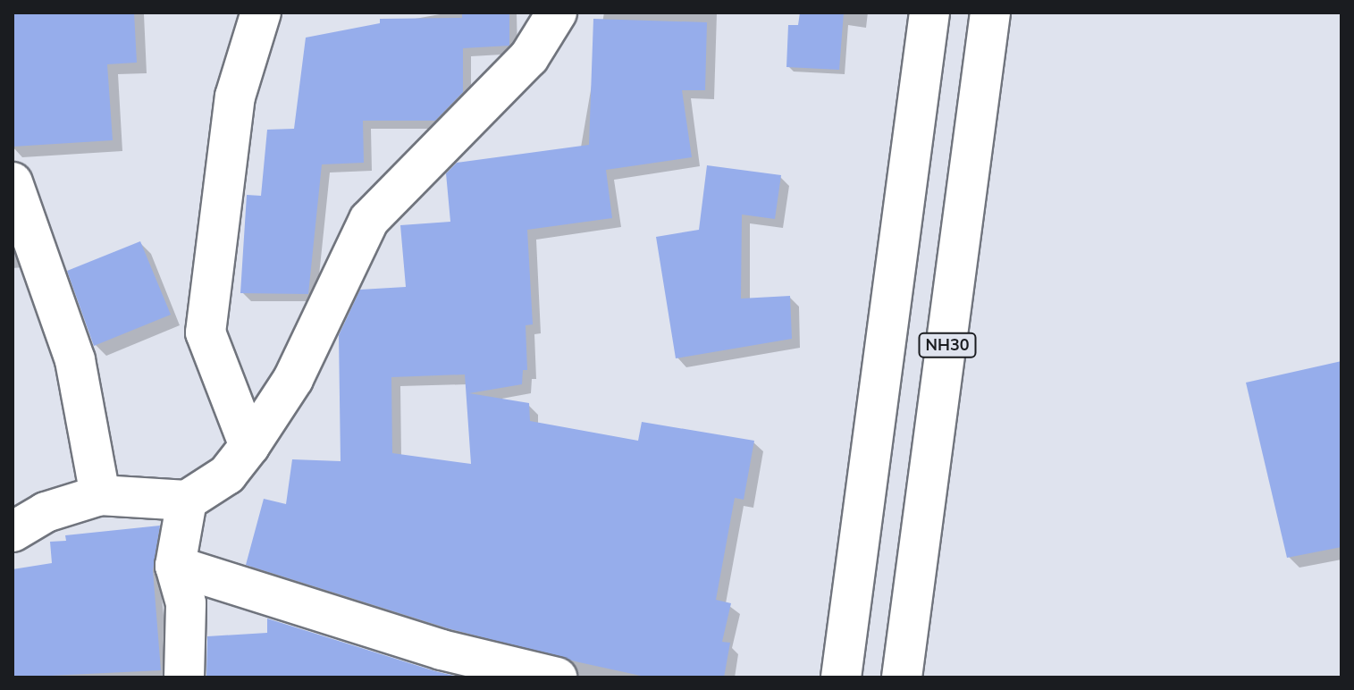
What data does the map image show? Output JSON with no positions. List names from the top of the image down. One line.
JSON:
{"streets":{"main road":["NH30"]}}
